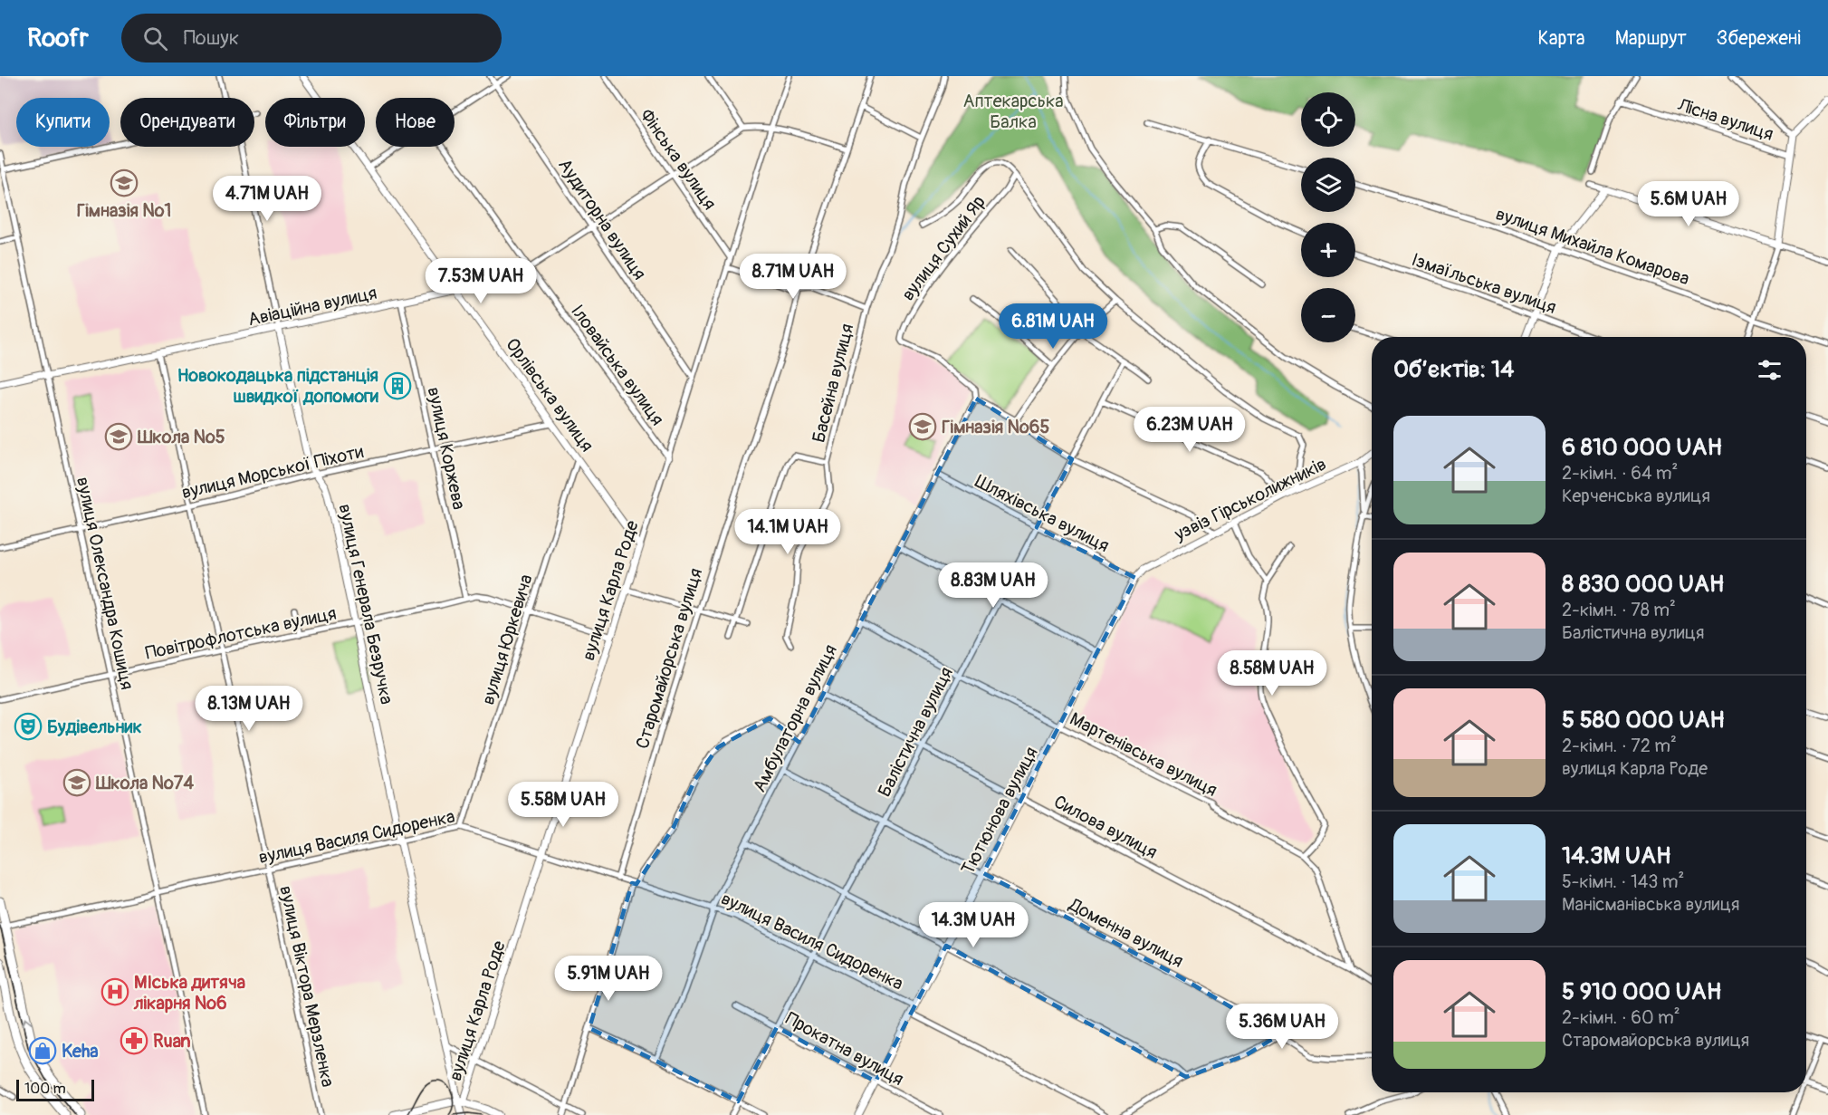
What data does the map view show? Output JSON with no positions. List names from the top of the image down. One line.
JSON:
{"streets":{"street":["Лісна вулиця","Фінська вулиця","Аудиторна вулиця","вулиця Михайла Комарова","вулиця Сухий Яр","Ізмаїльська вулиця","Авіаційна вулиця","Іловайська вулиця","Басейна вулиця","Орлівська вулиця","вулиця Коржева","вулиця Морської Піхоти","узвіз Гірськолижників","Шляхівська вулиця","вулиця Олександра Кошиця","вулиця Карла Роде","вулиця Генерала Безручка","Повітрофлотська вулиця","вулиця Юркевича","Старомайорська вулиця","Амбулаторна вулиця","Балістична вулиця","Мартенівська вулиця","Тютюнова вулиця","Силова вулиця","вулиця Василя Сидоренка","Доменна вулиця","вулиця Віктора Мерзленка","Прокатна вулиця"]},"crossings":[["Фінська вулиця","Авіаційна вулиця"],["Фінська вулиця","вулиця Карла Роде"],["Аудиторна вулиця","Авіаційна вулиця"],["Аудиторна вулиця","вулиця Карла Роде"],["вулиця Сухий Яр","Амбулаторна вулиця"],["Авіаційна вулиця","Іловайська вулиця"],["Авіаційна вулиця","Орлівська вулиця"],["Авіаційна вулиця","вулиця Коржева"],["Авіаційна вулиця","вулиця Олександра Кошиця"],["Авіаційна вулиця","вулиця Генерала Безручка"],["Авіаційна вулиця","вулиця Віктора Мерзленка"],["Іловайська вулиця","вулиця Карла Роде"],["Орлівська вулиця","вулиця Морської Піхоти"],["Орлівська вулиця","вулиця Карла Роде"],["Орлівська вулиця","вулиця Юркевича"],["вулиця Коржева","вулиця Морської Піхоти"],["вулиця Коржева","Повітрофлотська вулиця"],["вулиця Морської Піхоти","вулиця Олександра Кошиця"],["вулиця Морської Піхоти","вулиця Генерала Безручка"],["вулиця Морської Піхоти","вулиця Віктора Мерзленка"],["узвіз Гірськолижників","Шляхівська вулиця"],["узвіз Гірськолижників","Тютюнова вулиця"],["Шляхівська вулиця","Амбулаторна вулиця"],["Шляхівська вулиця","Балістична вулиця"],["Шляхівська вулиця","Тютюнова вулиця"],["вулиця Олександра Кошиця","Повітрофлотська вулиця"],["вулиця Олександра Кошиця","вулиця Василя Сидоренка"],["вулиця Карла Роде","вулиця Генерала Безручка"],["вулиця Карла Роде","Повітрофлотська вулиця"],["вулиця Карла Роде","вулиця Василя Сидоренка"],["вулиця Генерала Безручка","Повітрофлотська вулиця"],["вулиця Генерала Безручка","вулиця Василя Сидоренка"],["Повітрофлотська вулиця","вулиця Юркевича"],["Повітрофлотська вулиця","вулиця Віктора Мерзленка"],["вулиця Юркевича","вулиця Василя Сидоренка"],["Старомайорська вулиця","вулиця Василя Сидоренка"],["Амбулаторна вулиця","Мартенівська вулиця"],["Амбулаторна вулиця","Силова вулиця"],["Амбулаторна вулиця","вулиця Василя Сидоренка"],["Амбулаторна вулиця","Доменна вулиця"],["Балістична вулиця","Мартенівська вулиця"],["Балістична вулиця","Силова вулиця"],["Балістична вулиця","вулиця Василя Сидоренка"],["Балістична вулиця","Доменна вулиця"],["Балістична вулиця","Прокатна вулиця"],["Мартенівська вулиця","Тютюнова вулиця"],["Мартенівська вулиця","Силова вулиця"],["Тютюнова вулиця","Силова вулиця"],["Тютюнова вулиця","вулиця Василя Сидоренка"],["Тютюнова вулиця","Доменна вулиця"],["Тютюнова вулиця","Прокатна вулиця"],["вулиця Василя Сидоренка","вулиця Віктора Мерзленка"]],"parks":["Аптекарська Балка"],"places":{"school or university":["Гімназія №1","Гімназія №65","Школа №5","Школа №74"],"building":["Новокодацька підстанція швидкої допомоги"],"theatre":["Будівельник"],"hospital":["МІська дитяча лікарня №6"],"pharmacy":["Ruan"],"shop":["Keha"]},"scale_bar":"100 m","page":{"header":"Roofr","search":"Пошук","nav":["Карта","Маршрут","Збережені"],"map_buttons":["+","−"],"chip":["Купити","Орендувати","Фільтри","Нове"],"price":["4.71M UAH","5.6M UAH","8.71M UAH","7.53M UAH","6.81M UAH","6.23M UAH","14.1M UAH","8.83M UAH","8.58M UAH","8.13M UAH","5.58M UAH","14.3M UAH","5.91M UAH","5.36M UAH"],"heading":"Об’єктів: 14","list":[{"name":"6 810 000 UAH","note":"2-кімн. · 64 m² · Керченська вулиця"},{"name":"8 830 000 UAH","note":"2-кімн. · 78 m² · Балістична вулиця"},{"name":"5 580 000 UAH","note":"2-кімн. · 72 m² · вулиця Карла Роде"},{"name":"14.3M UAH","note":"5-кімн. · 143 m² · Манісманівська вулиця"},{"name":"5 910 000 UAH","note":"2-кімн. · 60 m² · Старомайорська вулиця"}],"scale":"100 m"}}
